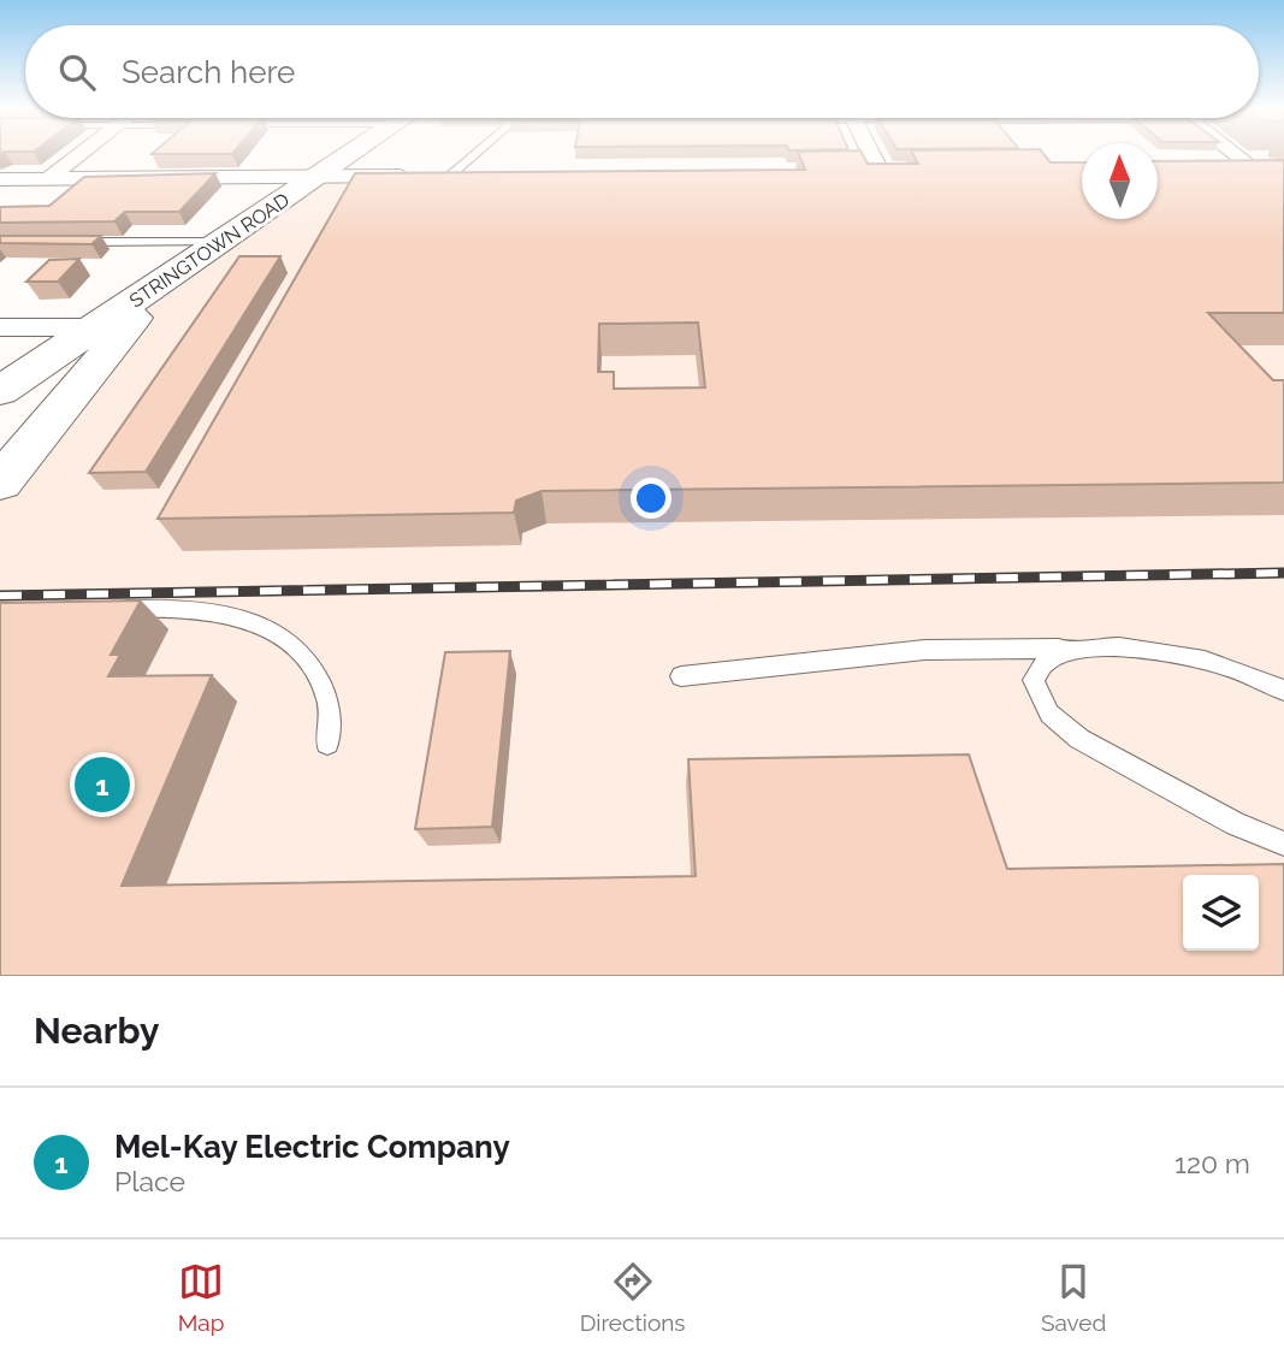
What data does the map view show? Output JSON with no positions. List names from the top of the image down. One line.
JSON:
{"streets":{"main road":["STRINGTOWN ROAD"]},"north":"top","page":{"search":"Search here","pins":"1","heading":"Nearby","list":[{"mark":"1","name":"Mel-Kay Electric Company","note":"Place","value":"120 m"}],"nav":["Map","Directions","Saved"]}}
